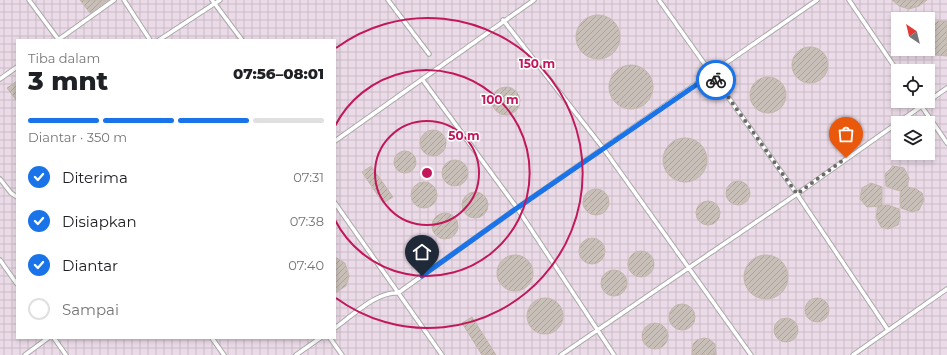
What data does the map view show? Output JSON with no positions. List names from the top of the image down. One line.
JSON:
{"north":"top left","page":{"heading":["3 mnt","Tiba dalam","07:56–08:01"],"bar":"Diantar · 350 m","list":[["Diterima","07:31"],["Disiapkan","07:38"],["Diantar","07:40"],"Sampai"]},"rings":["150 m","100 m","50 m"]}
